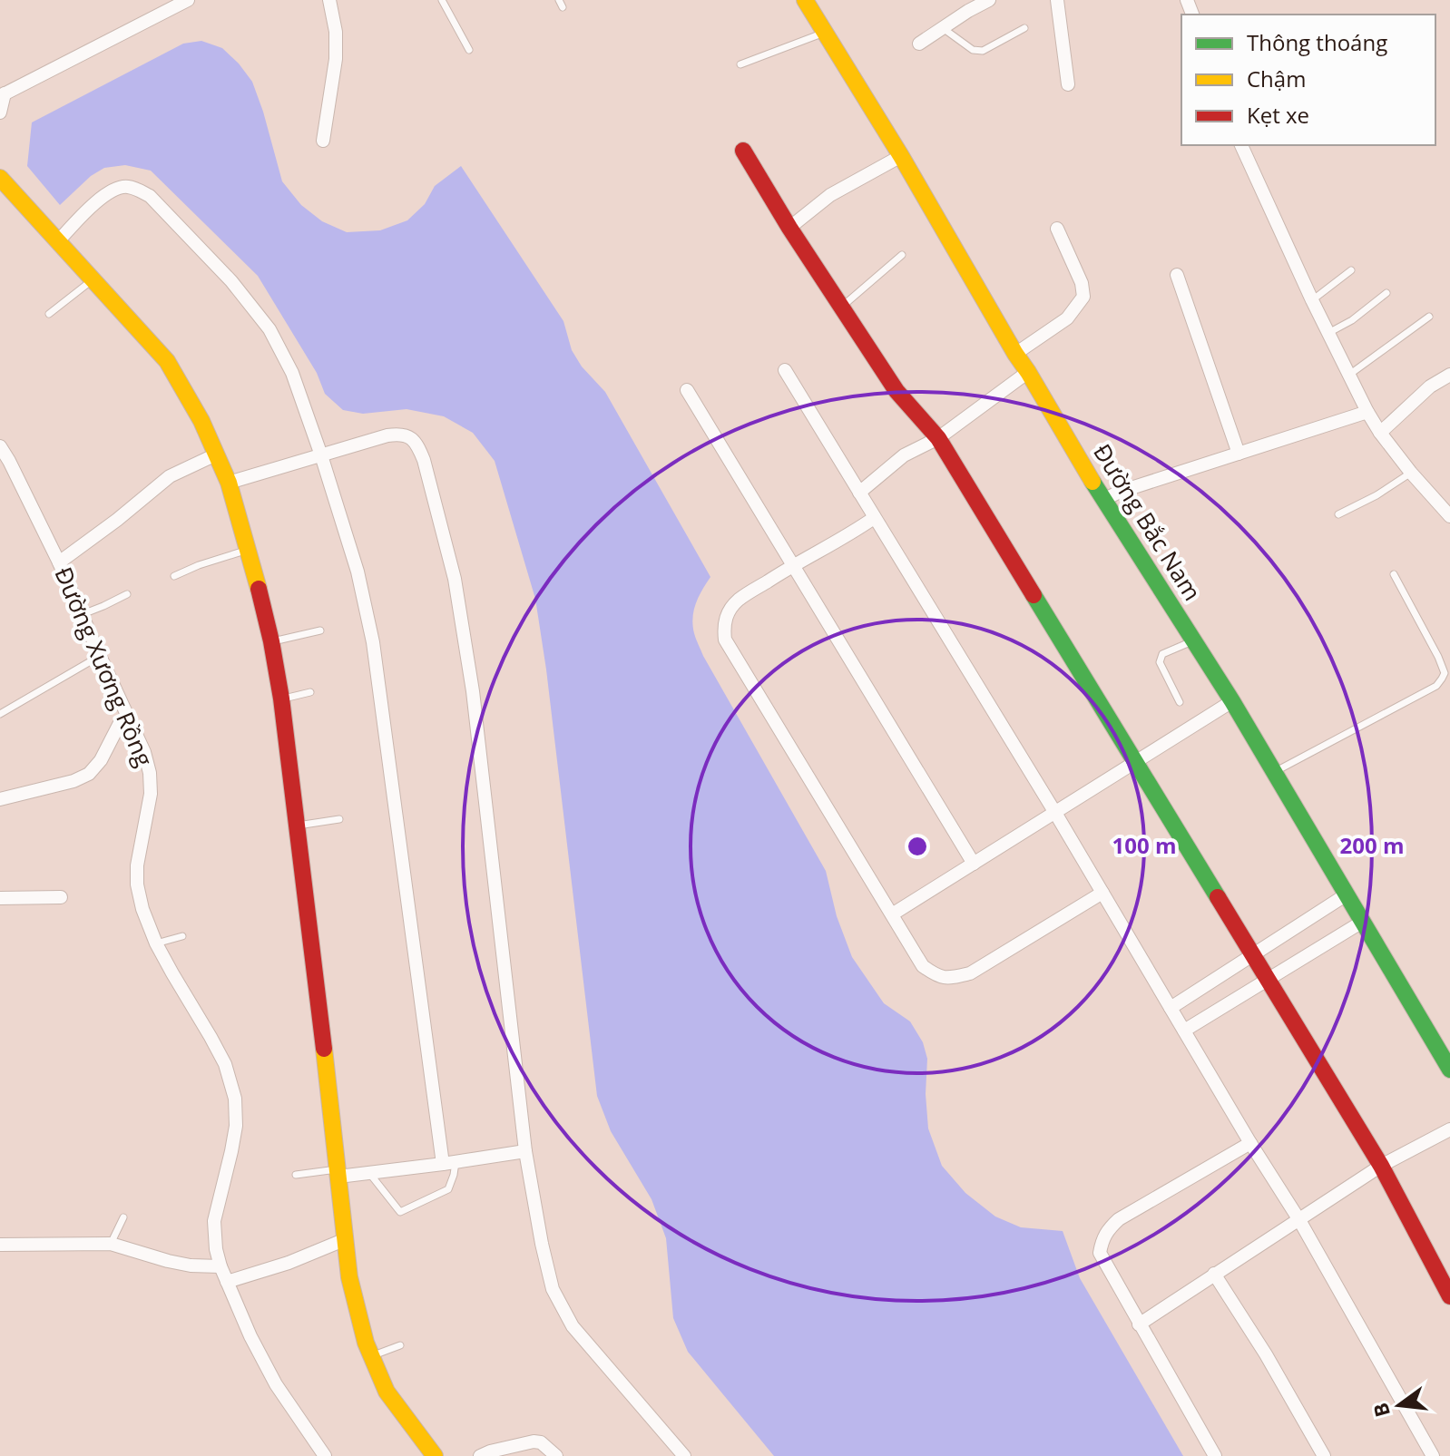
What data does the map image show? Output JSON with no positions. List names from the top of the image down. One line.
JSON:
{"streets":{"main road":["Đường Bắc Nam"],"street":["Đường Xương Rồng"]},"legend":["Thông thoáng","Chậm","Kẹt xe"],"north":"left","rings":["100 m","200 m"]}
